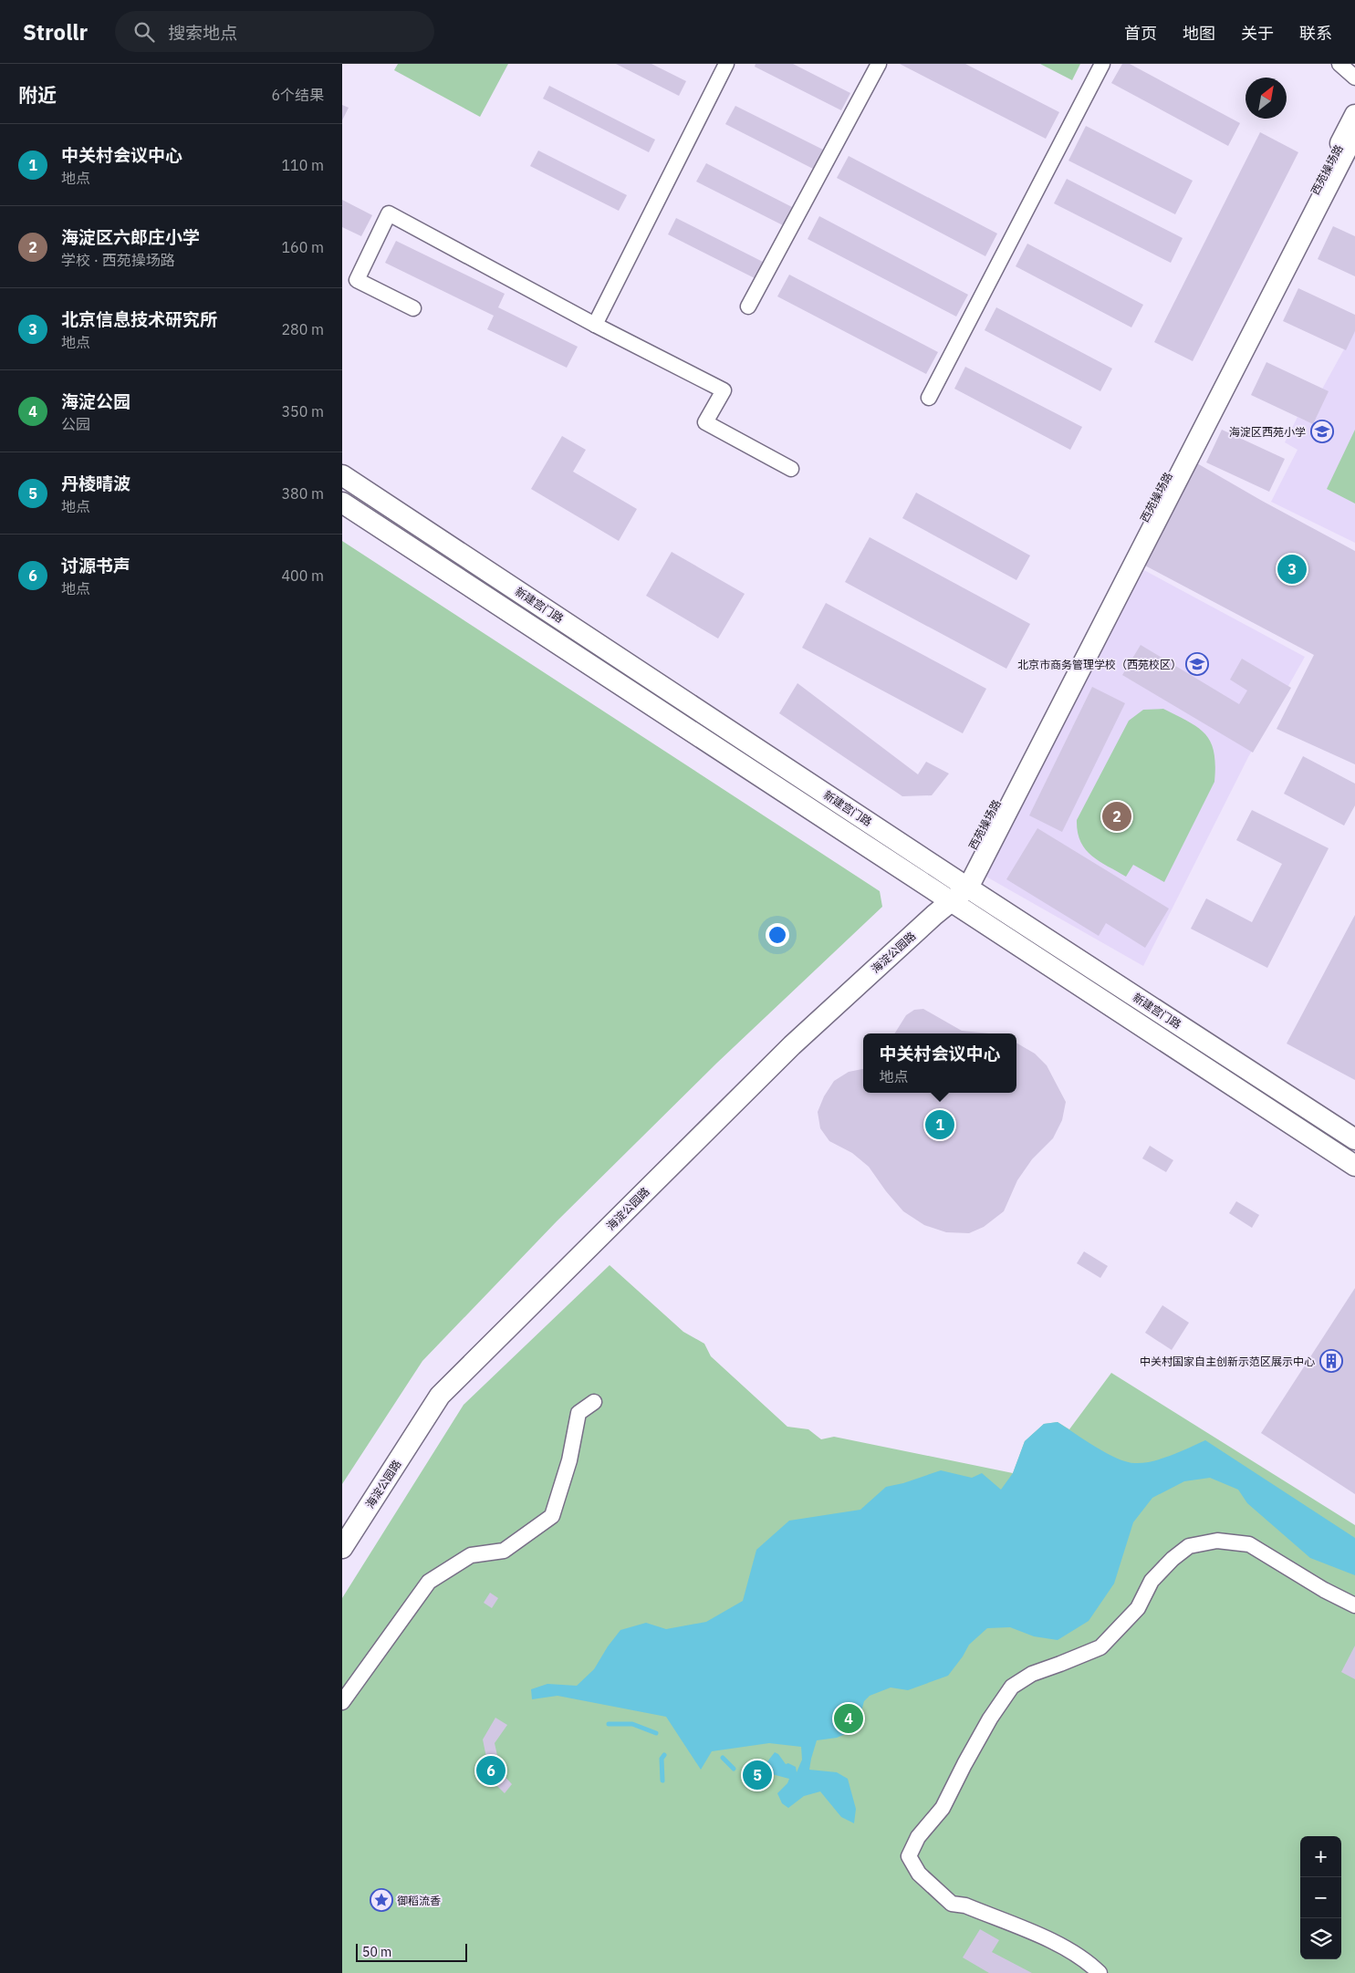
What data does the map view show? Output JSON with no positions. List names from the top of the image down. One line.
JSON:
{"streets":{"street":["西苑操场路","新建宫门路","海淀公园路"]},"crossings":[["西苑操场路","新建宫门路"],["西苑操场路","海淀公园路"],["新建宫门路","海淀公园路"]],"places":{"school or university":["海淀区西苑小学","北京市商务管理学校（西苑校区）"],"building":["中关村国家自主创新示范区展示中心"],"place":["御稻流香"]},"scale_bar":"50 m","north":"top right","page":{"header":"Strollr","search":"搜索地点","nav":["首页","地图","关于","联系"],"heading":["附近","6个结果"],"list":[{"mark":"1","name":"中关村会议中心","note":"地点","value":"110 m"},{"mark":"2","name":"海淀区六郎庄小学","note":"学校 · 西苑操场路","value":"160 m"},{"mark":"3","name":"北京信息技术研究所","note":"地点","value":"280 m"},{"mark":"4","name":"海淀公园","note":"公园","value":"350 m"},{"mark":"5","name":"丹棱晴波","note":"地点","value":"380 m"},{"mark":"6","name":"讨源书声","note":"地点","value":"400 m"}],"pins":["3","2","1","4","6","5"],"popup":["中关村会议中心","地点"],"map_buttons":["+","−"],"scale":"50 m"}}
